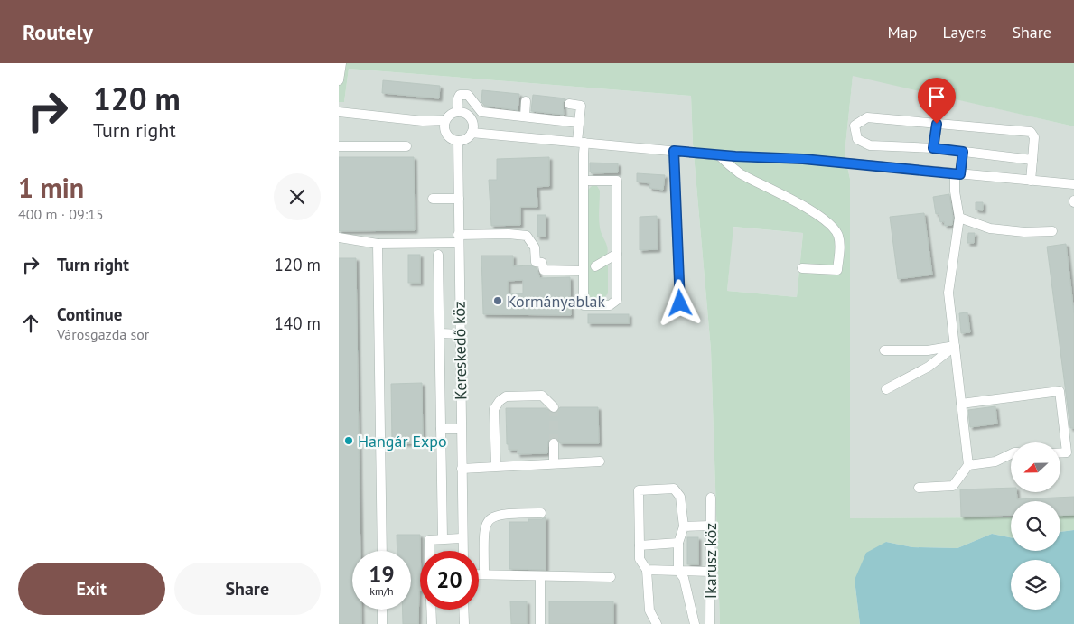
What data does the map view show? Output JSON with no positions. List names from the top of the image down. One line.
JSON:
{"streets":{"street":["Kereskedő köz","Ikarusz köz"]},"places":["Kormányablak","Hangár Expo"],"north":"left","page":{"header":"Routely","nav":["Map","Layers","Share"],"turn":["120 m","Turn right"],"heading":["1 min","400 m · 09:15"],"list":[{"name":"Turn right","value":"120 m"},{"name":"Continue","note":"Városgazda sor","value":"140 m"}],"speed":"19 km/h","limit":"20","buttons":["Exit","Share"]}}
